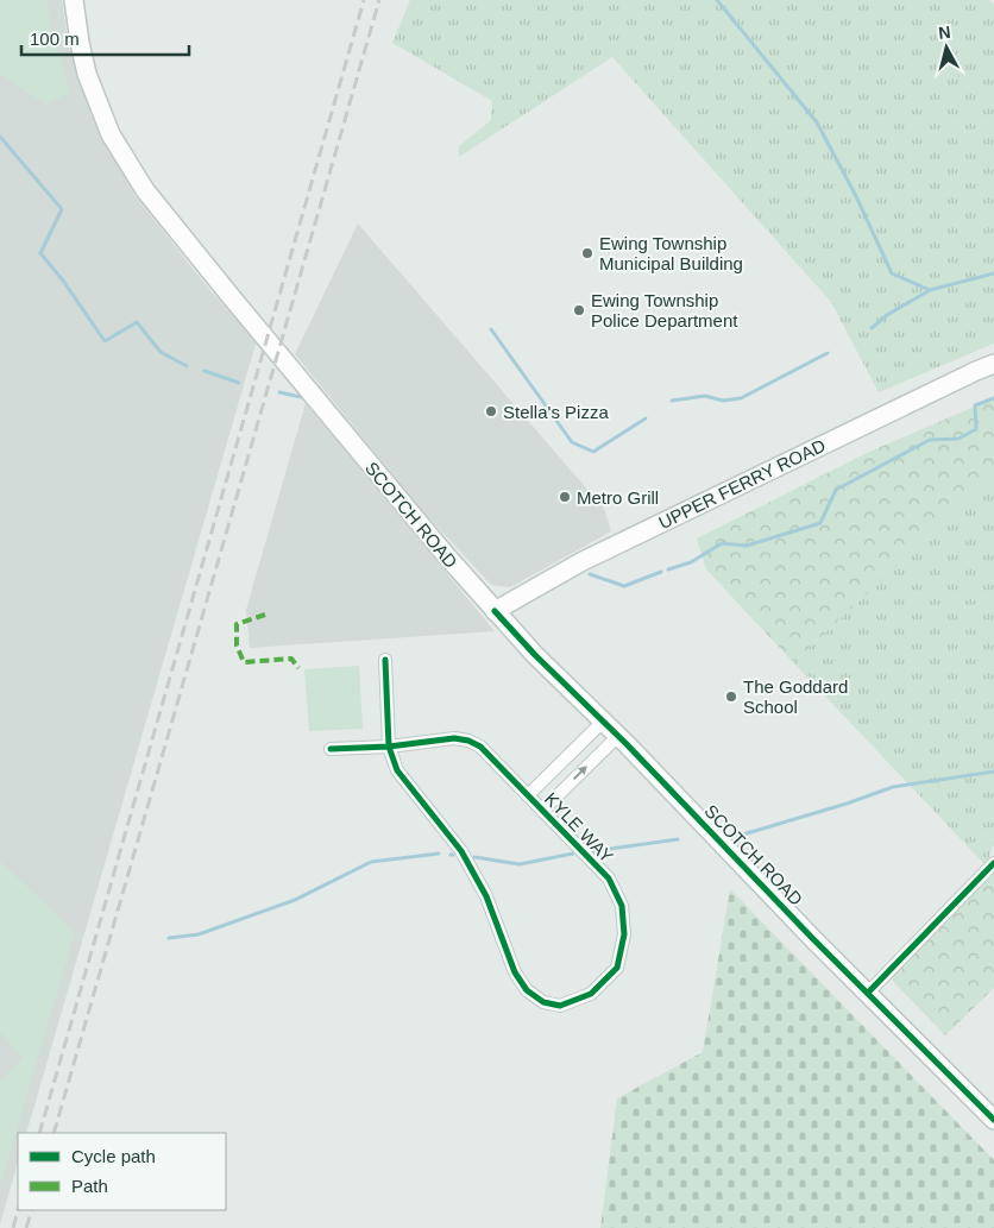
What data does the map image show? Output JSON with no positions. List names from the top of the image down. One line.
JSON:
{"streets":{"main road":["UPPER FERRY ROAD","SCOTCH ROAD"],"street":["KYLE WAY"]},"crossings":[["UPPER FERRY ROAD","SCOTCH ROAD"],["SCOTCH ROAD","KYLE WAY"]],"places":["Ewing Township Municipal Building","Ewing Township Police Department","Stella's Pizza","Metro Grill","The Goddard School"],"legend":["Cycle path","Path"],"scale_bar":"100 m","north":"top"}
